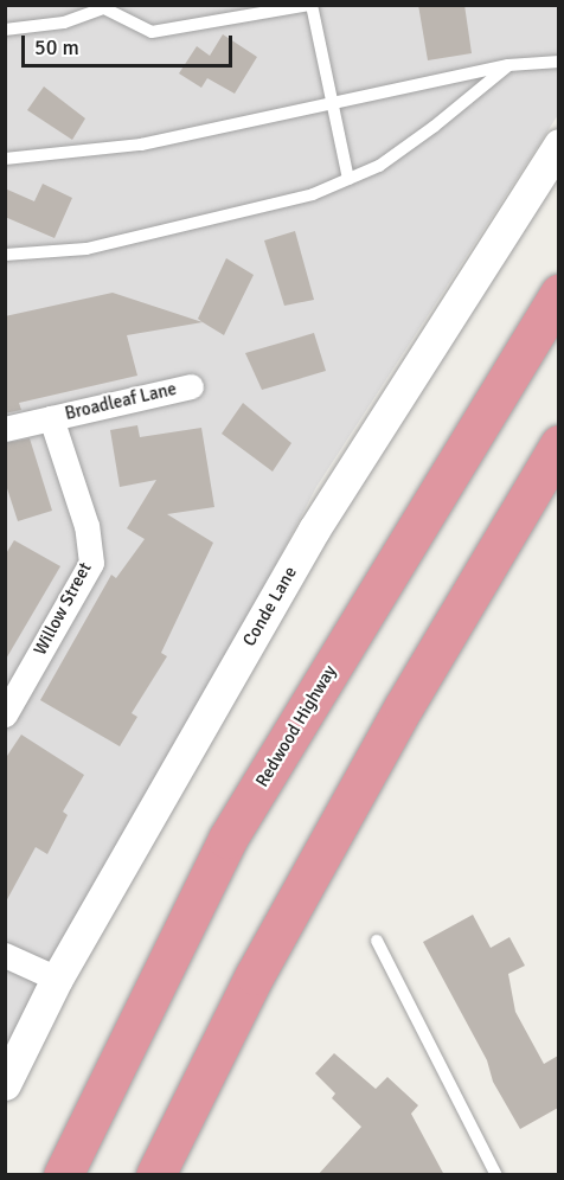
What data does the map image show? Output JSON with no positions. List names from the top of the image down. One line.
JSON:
{"streets":{"highway":["Redwood Highway"],"street":["Broadleaf Lane","Conde Lane","Willow Street"]},"crossings":[["Broadleaf Lane","Willow Street"]],"scale_bar":"50 m"}
